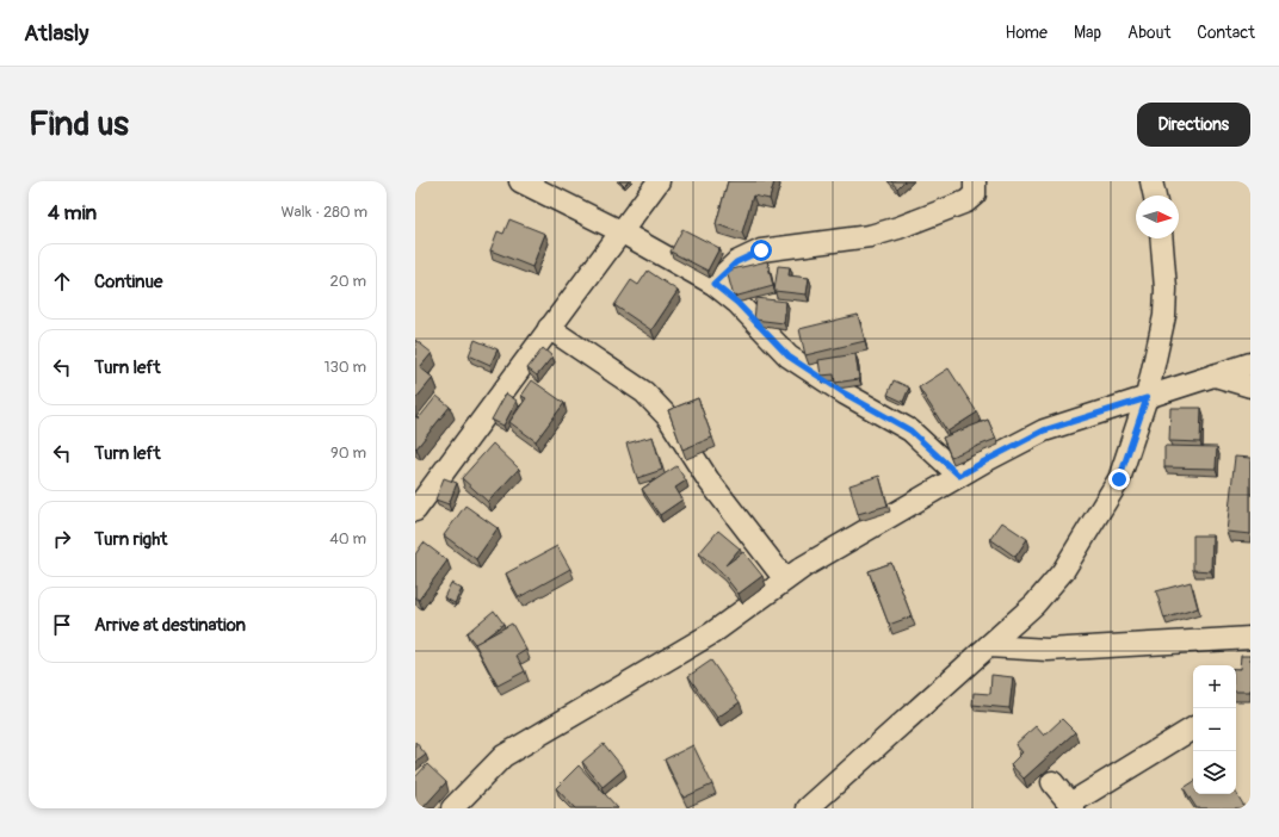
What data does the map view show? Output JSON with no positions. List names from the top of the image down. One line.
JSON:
{"north":"right","page":{"header":"Atlasly","nav":["Home","Map","About","Contact"],"buttons":"Directions","title":"Find us","heading":["4 min","Walk · 280 m"],"list":[["Continue","20 m"],["Turn left","130 m"],["Turn left","90 m"],["Turn right","40 m"],"Arrive at destination"],"map_buttons":["+","−"]}}
